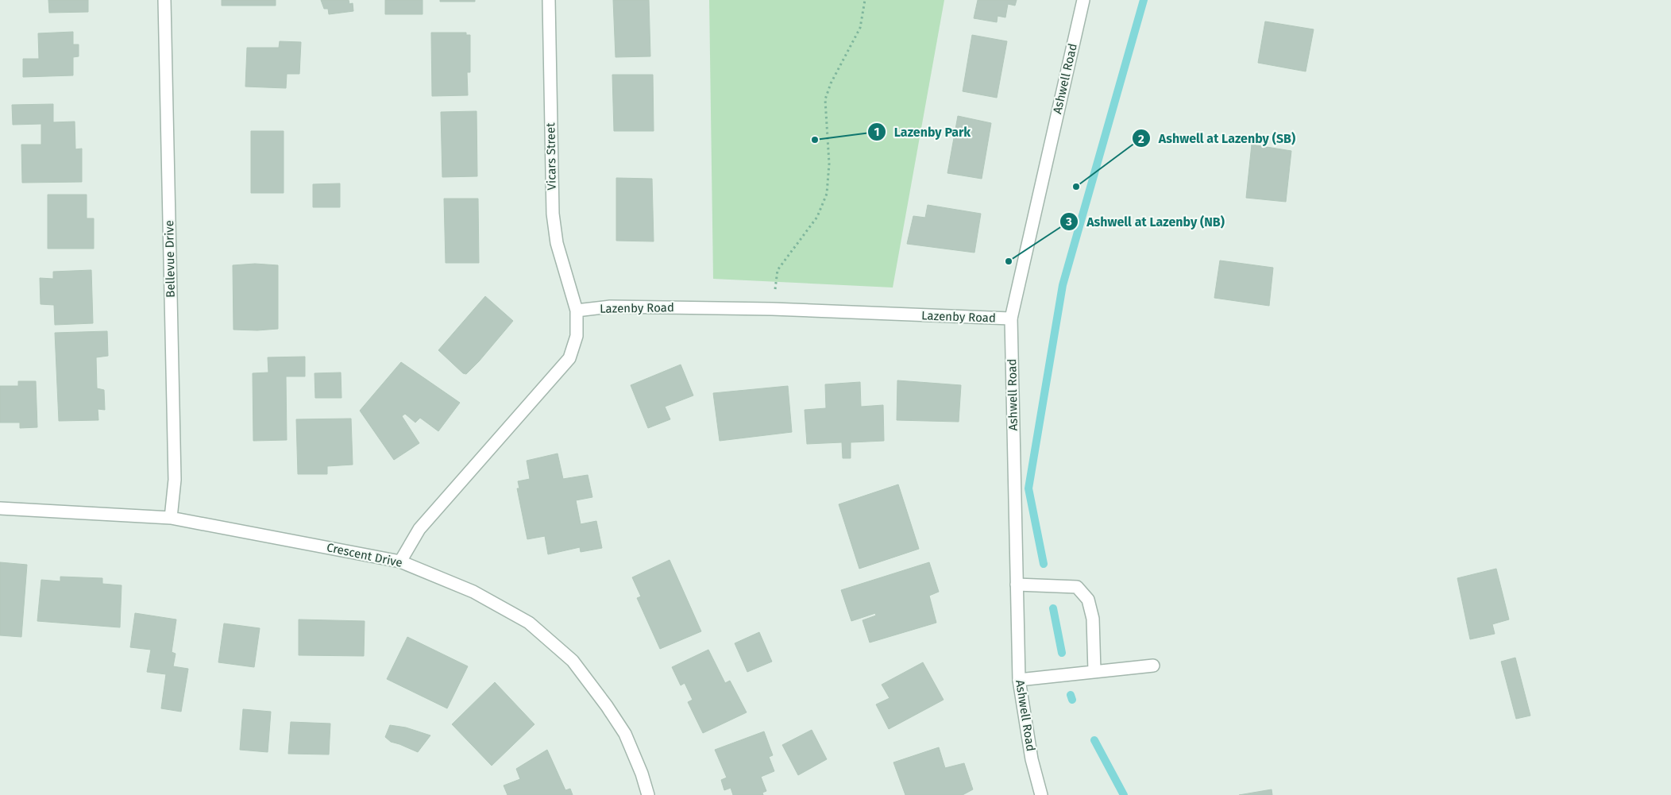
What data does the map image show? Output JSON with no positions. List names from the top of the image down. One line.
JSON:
{"streets":{"street":["Ashwell Road","Vicars Street","Bellevue Drive","Lazenby Road","Crescent Drive"]},"crossings":[["Ashwell Road","Lazenby Road"],["Vicars Street","Lazenby Road"],["Bellevue Drive","Crescent Drive"]],"places":["Lazenby Park","Ashwell at Lazenby (SB)","Ashwell at Lazenby (NB)"]}
